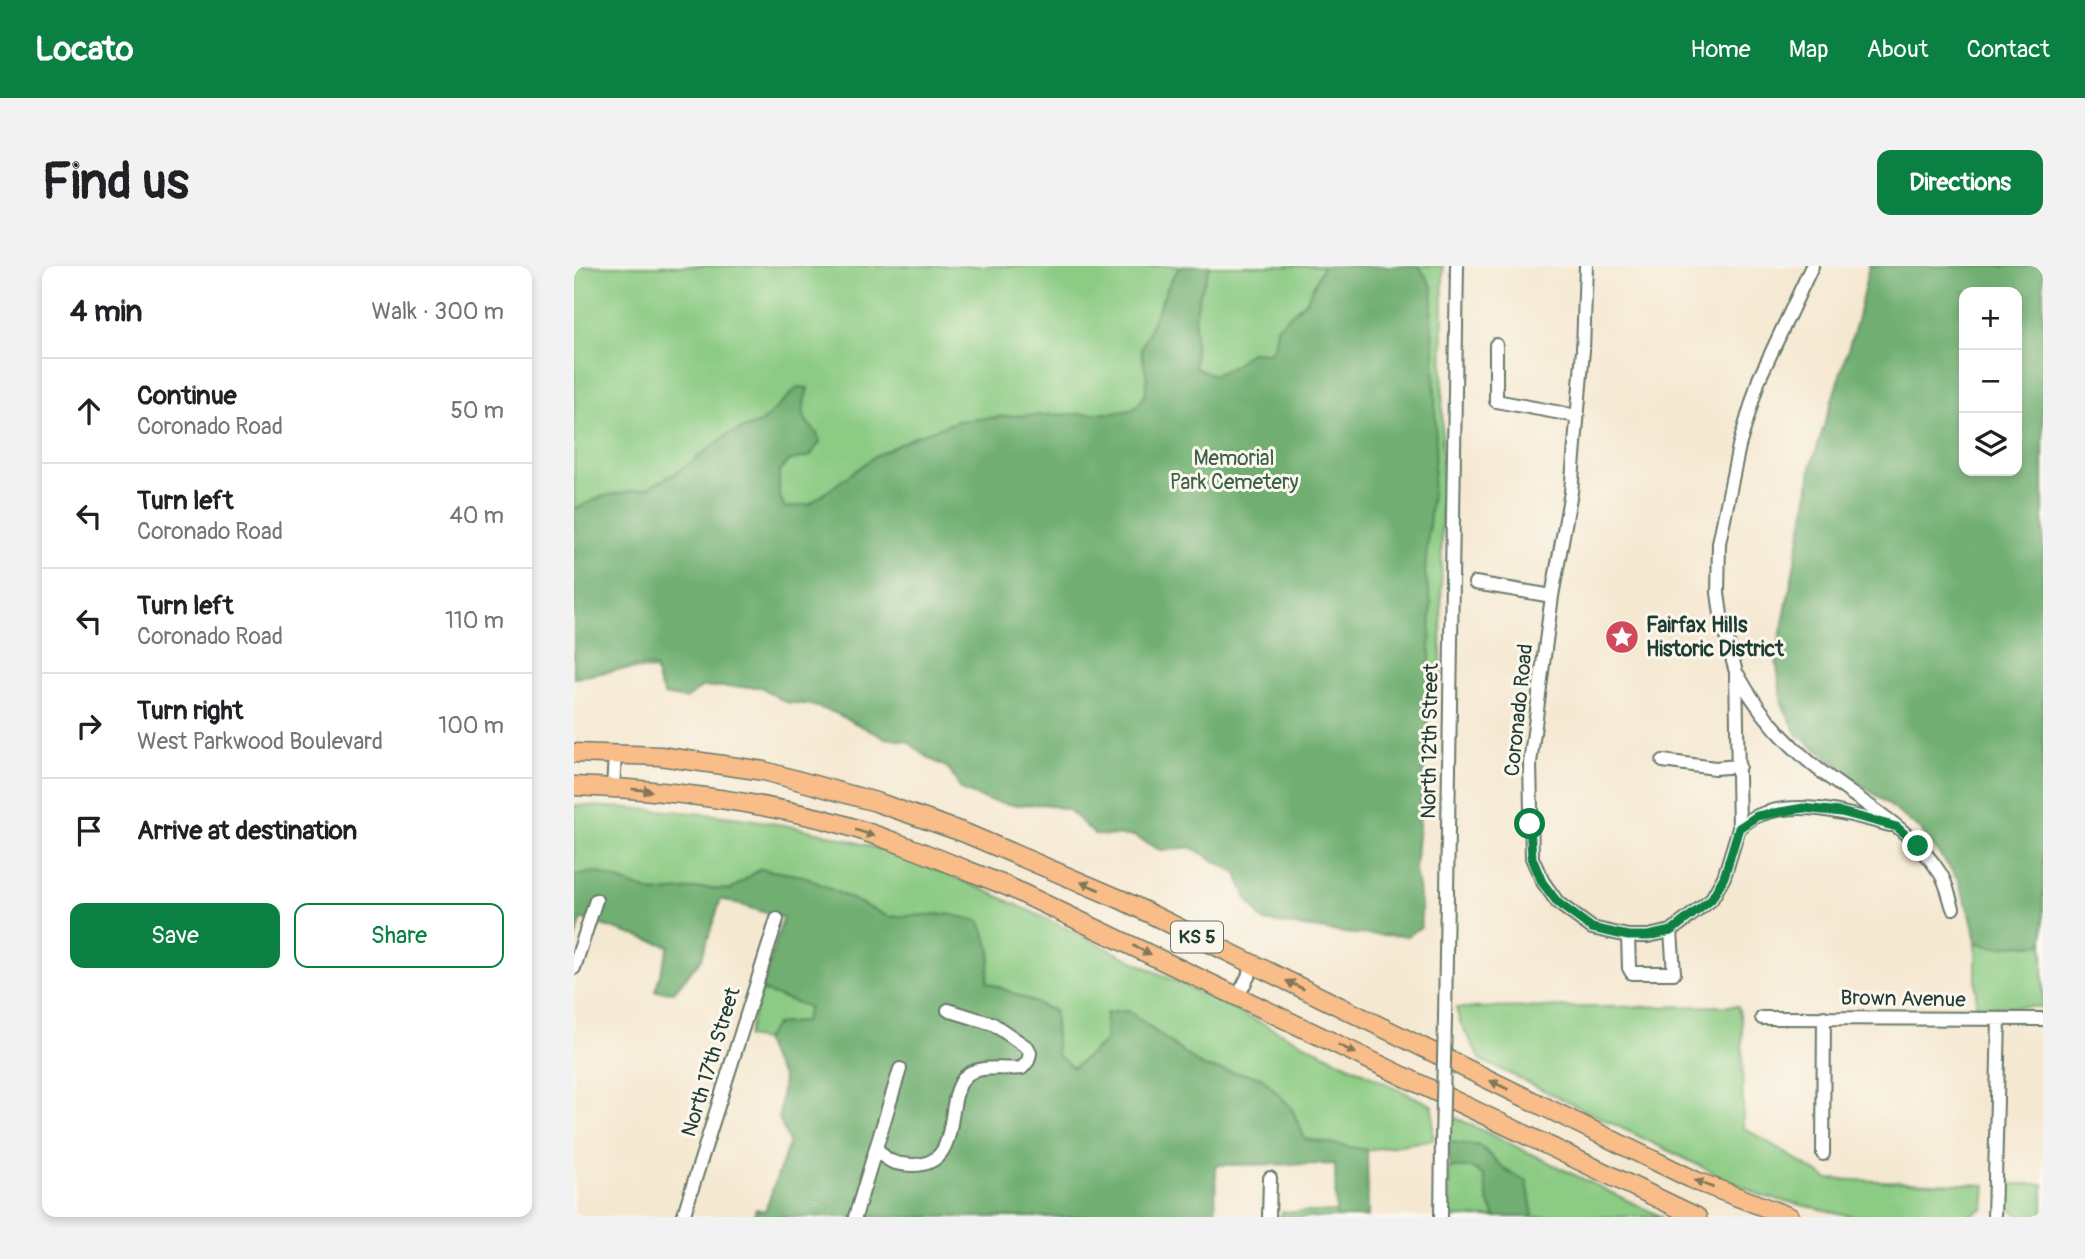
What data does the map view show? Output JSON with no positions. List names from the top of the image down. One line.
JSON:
{"streets":{"highway":["KS 5"],"street":["Coronado Road","North 12th Street","Brown Avenue","North 17th Street"]},"parks":["Memorial Park Cemetery"],"places":{"place":["Fairfax Hills Historic District"]},"page":{"header":"Locato","nav":["Home","Map","About","Contact"],"buttons":["Directions",["Save","Share"]],"title":"Find us","heading":["4 min","Walk · 300 m"],"map_buttons":["+","−"],"list":[["Continue","Coronado Road","50 m"],["Turn left","Coronado Road","40 m"],["Turn left","Coronado Road","110 m"],["Turn right","West Parkwood Boulevard","100 m"],"Arrive at destination"]}}
